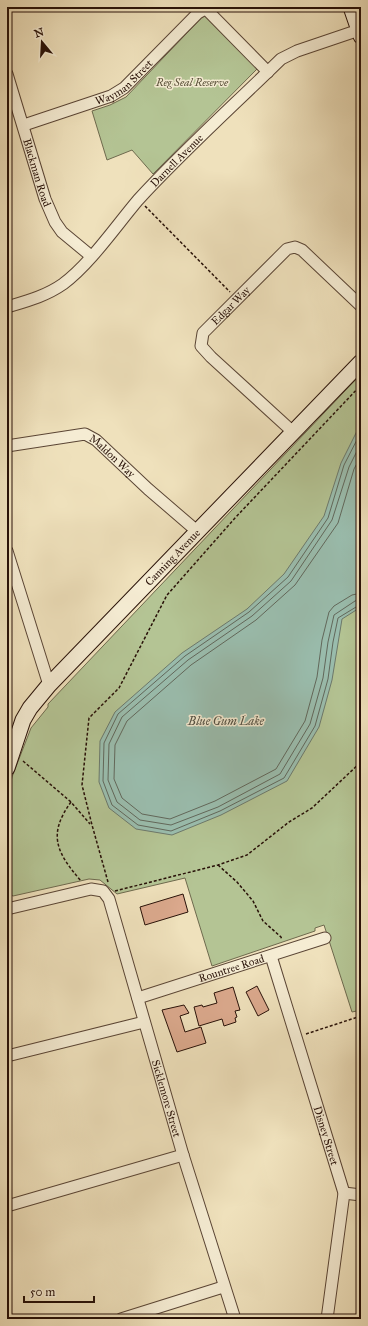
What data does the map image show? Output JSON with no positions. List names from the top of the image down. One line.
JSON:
{"streets":{"street":["Wayman Street","Darnell Avenue","Blackman Road","Edgar Way","Maldon Way","Canning Avenue","Rountree Road","Sicklemore Street","Disney Street"]},"crossings":[["Wayman Street","Blackman Road"],["Darnell Avenue","Blackman Road"],["Edgar Way","Canning Avenue"],["Maldon Way","Canning Avenue"],["Rountree Road","Sicklemore Street"],["Rountree Road","Disney Street"]],"water":["Blue Gum Lake"],"parks":["Reg Seal Reserve"],"scale_bar":"50 m","north":"top"}
